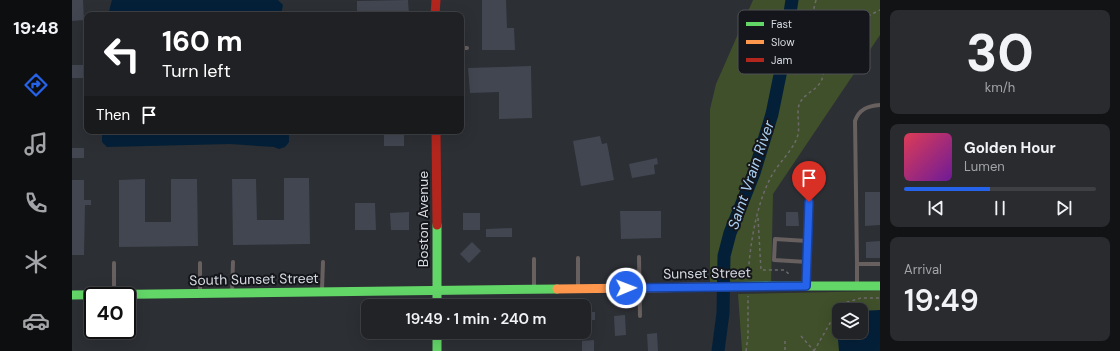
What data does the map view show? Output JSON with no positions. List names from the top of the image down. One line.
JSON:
{"streets":{"street":["Boston Avenue","Sunset Street","South Sunset Street"]},"crossings":[["Boston Avenue","Sunset Street"],["Boston Avenue","South Sunset Street"],["Sunset Street","South Sunset Street"]],"water":["Saint Vrain River"],"legend":["Fast","Slow","Jam"],"page":{"tabs":"19:48","tile":[["30","km/h"],["Arrival","19:49"]],"turn":["160 m","Turn left"],"then":"Then","song":["Golden Hour","Lumen"],"limit":"40","trip":"19:49 · 1 min · 240 m"}}
